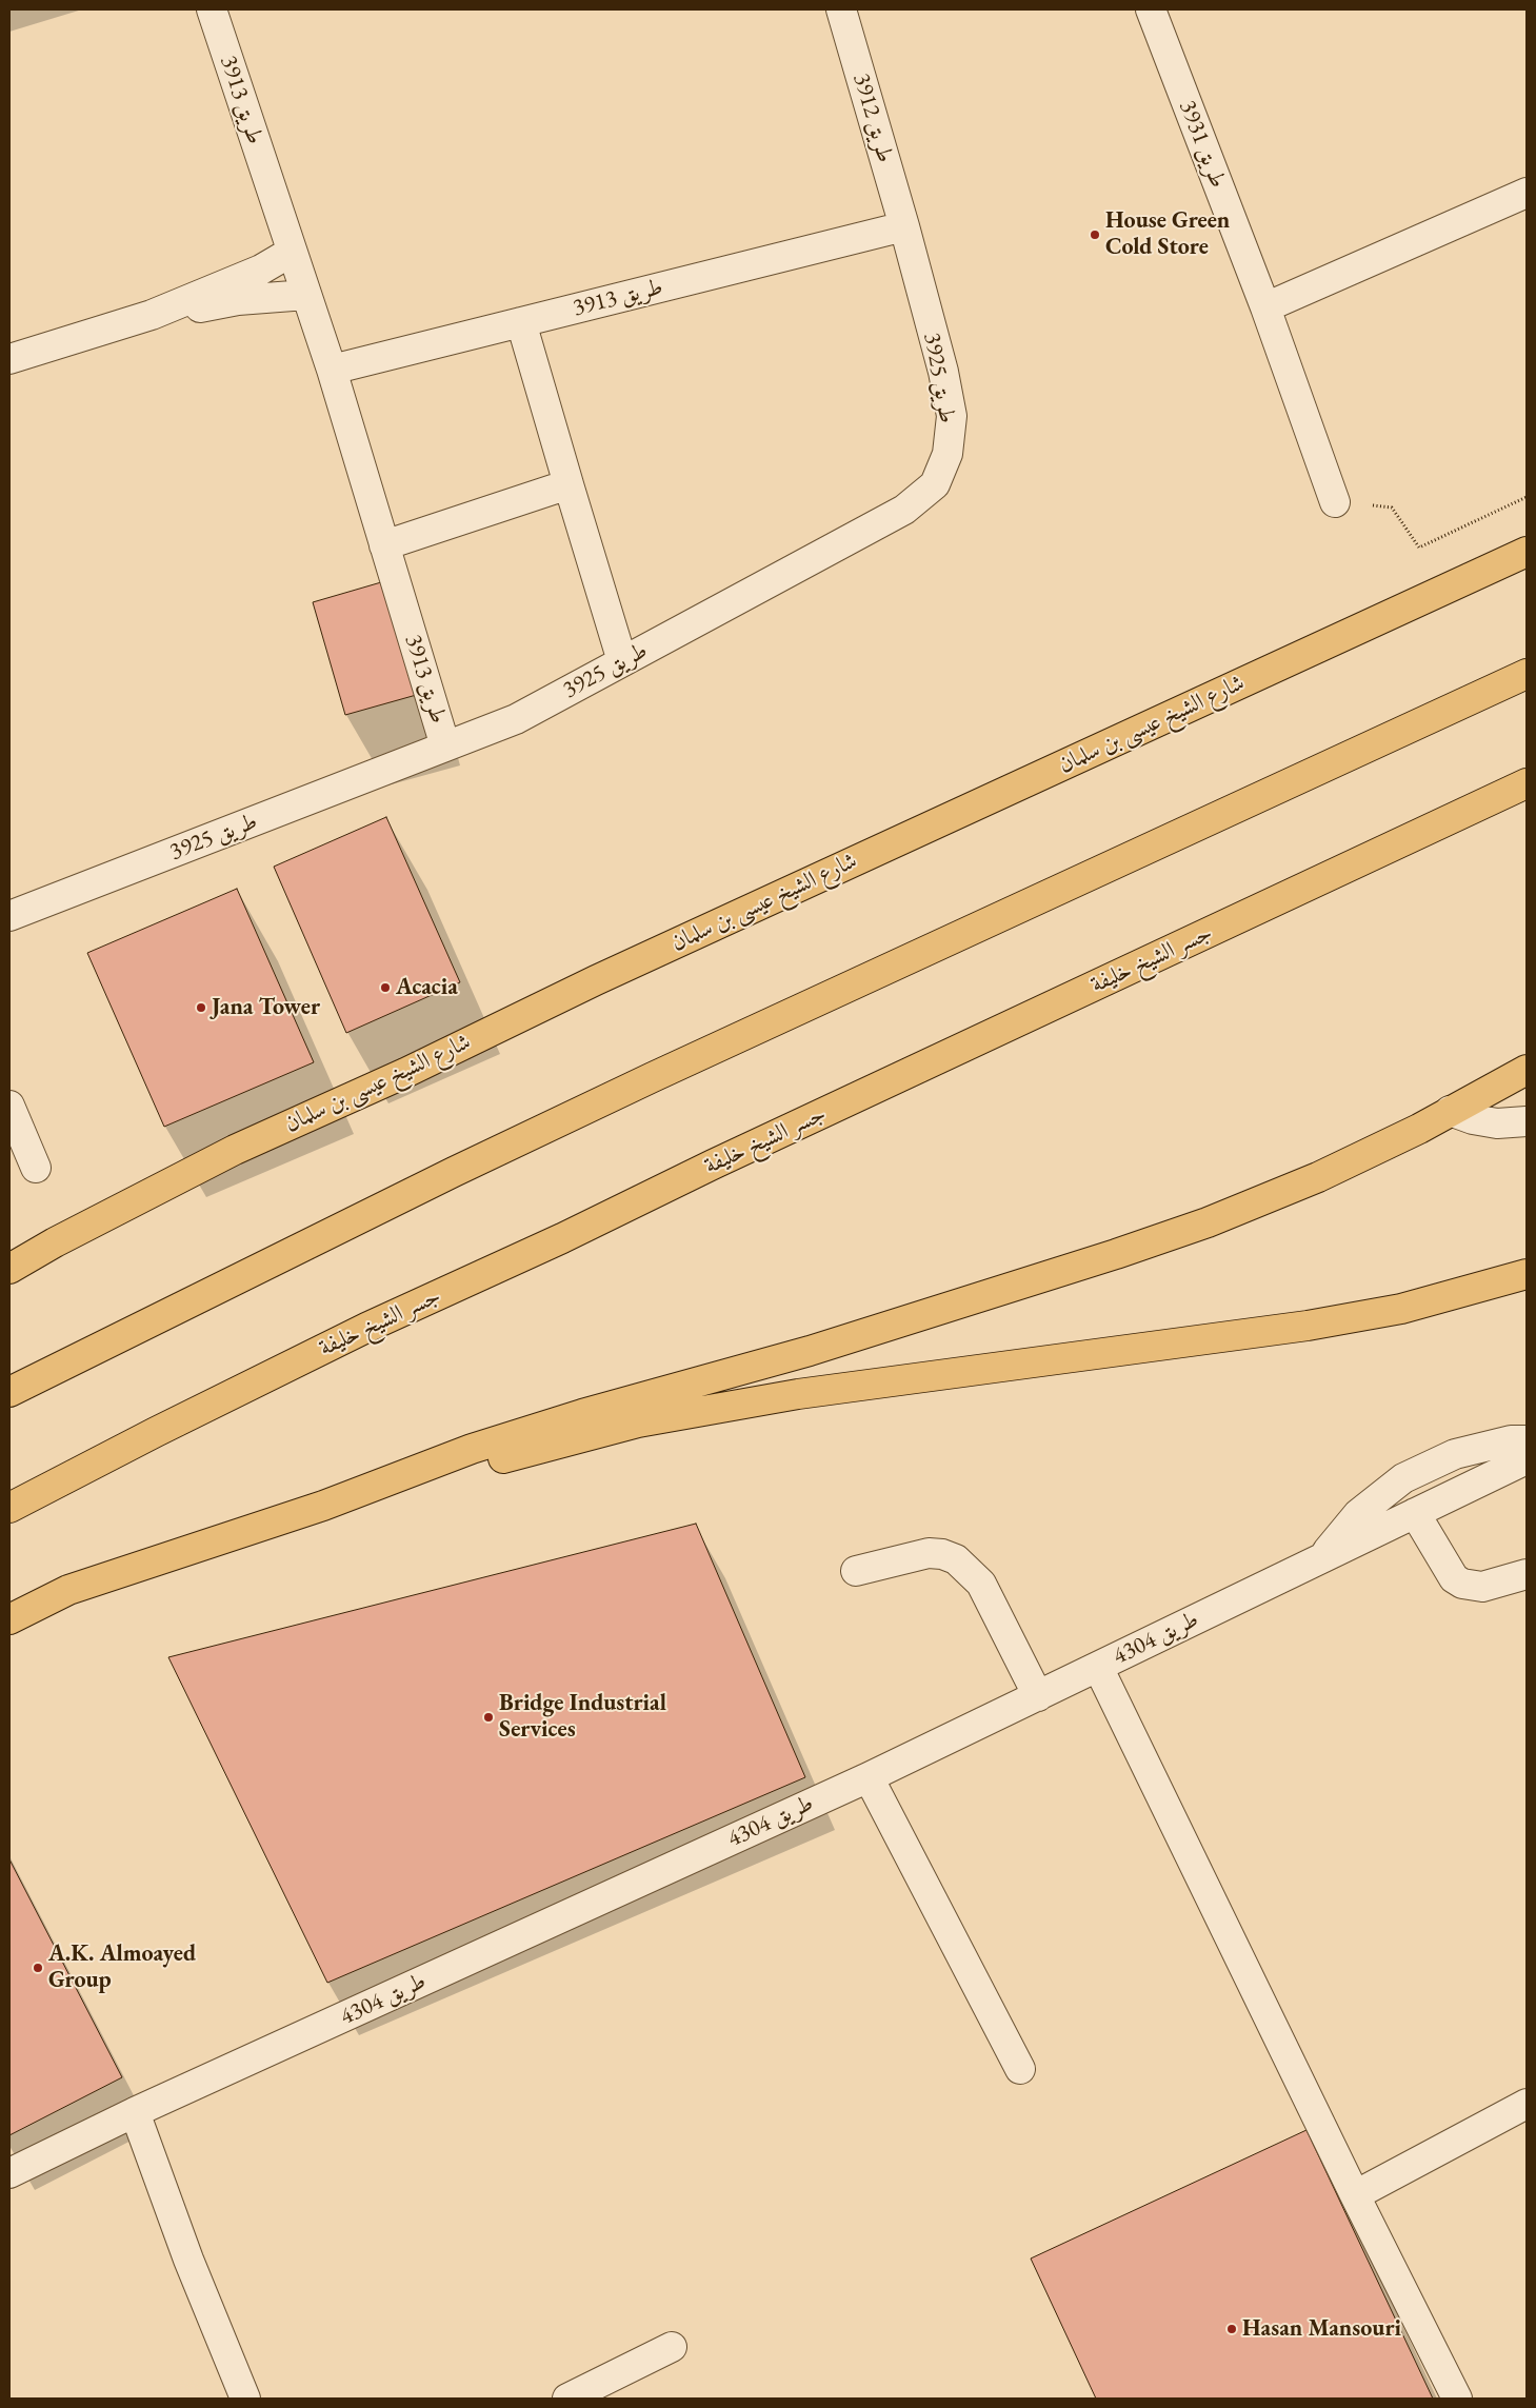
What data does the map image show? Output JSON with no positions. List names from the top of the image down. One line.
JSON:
{"streets":{"highway":["شارع الشيخ عيسى بن سلمان","جسر الشيخ خليفة"],"street":["طريق 3913","طريق 3912","طريق 3931","طريق 3925","طريق 4304"]},"crossings":[["طريق 3913","طريق 3912"],["طريق 3913","طريق 3925"],["طريق 3912","طريق 3925"]],"places":["House Green Cold Store","Acacia","Jana Tower","Bridge Industrial Services","A.K. Almoayed Group","Hasan Mansouri"]}
